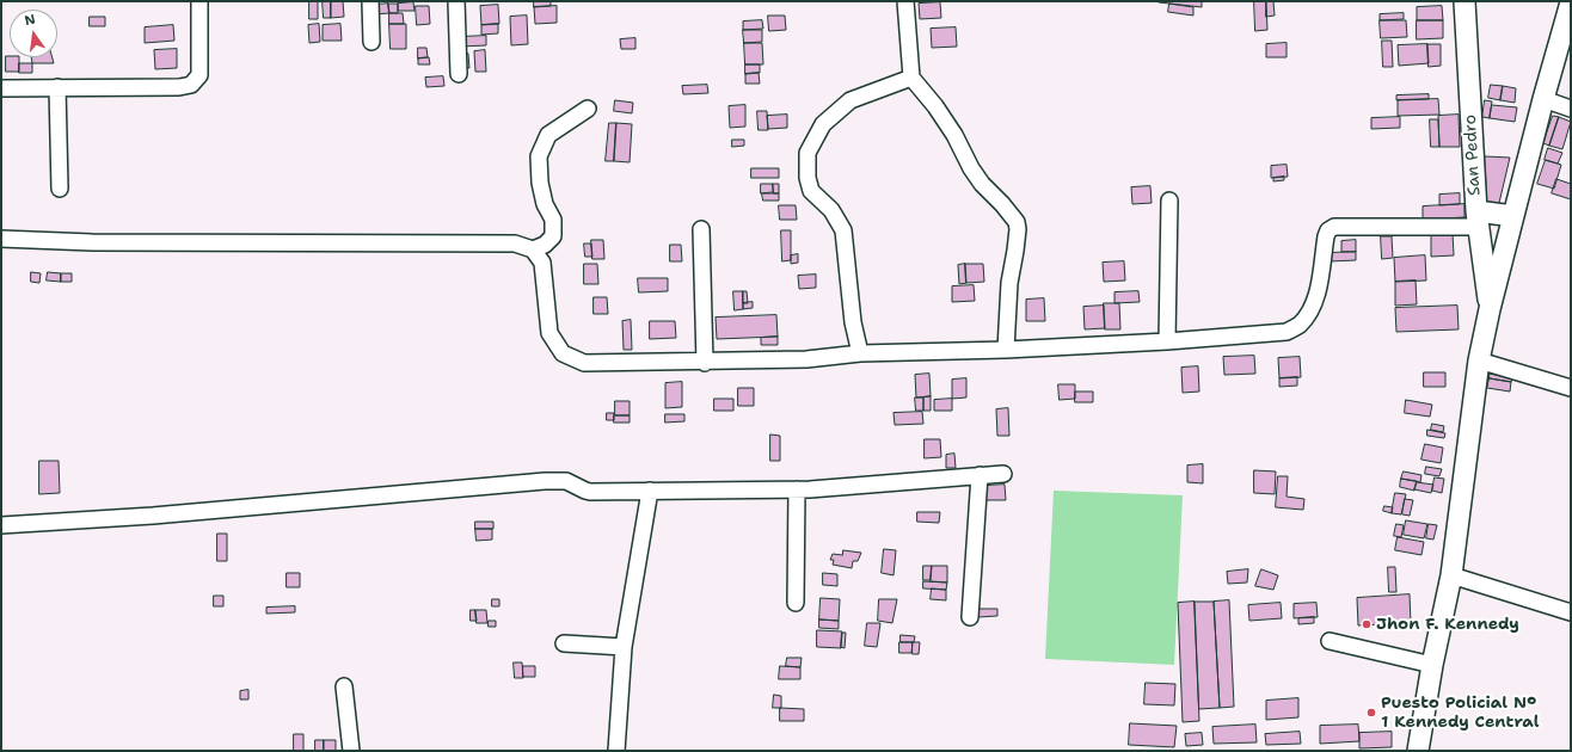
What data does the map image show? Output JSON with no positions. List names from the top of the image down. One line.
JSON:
{"streets":{"main road":["San Pedro"]},"places":["Jhon F. Kennedy","Puesto Policial N° 1 Kennedy Central"],"north":"top"}
